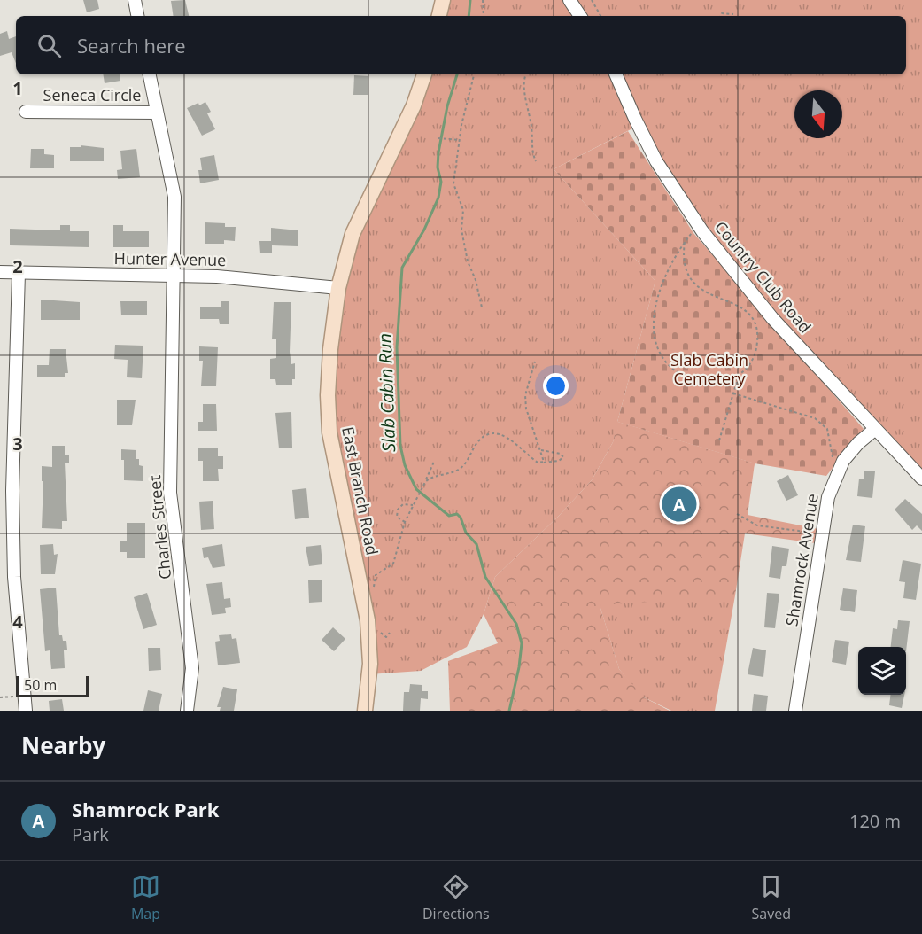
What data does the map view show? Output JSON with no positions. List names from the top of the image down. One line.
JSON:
{"streets":{"main road":["East Branch Road"],"street":["Seneca Circle","Hunter Avenue","Country Club Road","Charles Street","Shamrock Avenue"]},"crossings":[["Seneca Circle","Charles Street"],["Hunter Avenue","East Branch Road"],["Hunter Avenue","Charles Street"],["Country Club Road","Shamrock Avenue"]],"water":["Slab Cabin Run"],"parks":["Slab Cabin Cemetery"],"scale_bar":"50 m","north":"bottom","page":{"search":"Search here","pins":"A","scale":"50 m","heading":"Nearby","list":[{"mark":"A","name":"Shamrock Park","note":"Park","value":"120 m"}],"nav":["Map","Directions","Saved"]},"grid":{"rows":["1","2","3","4"]}}
